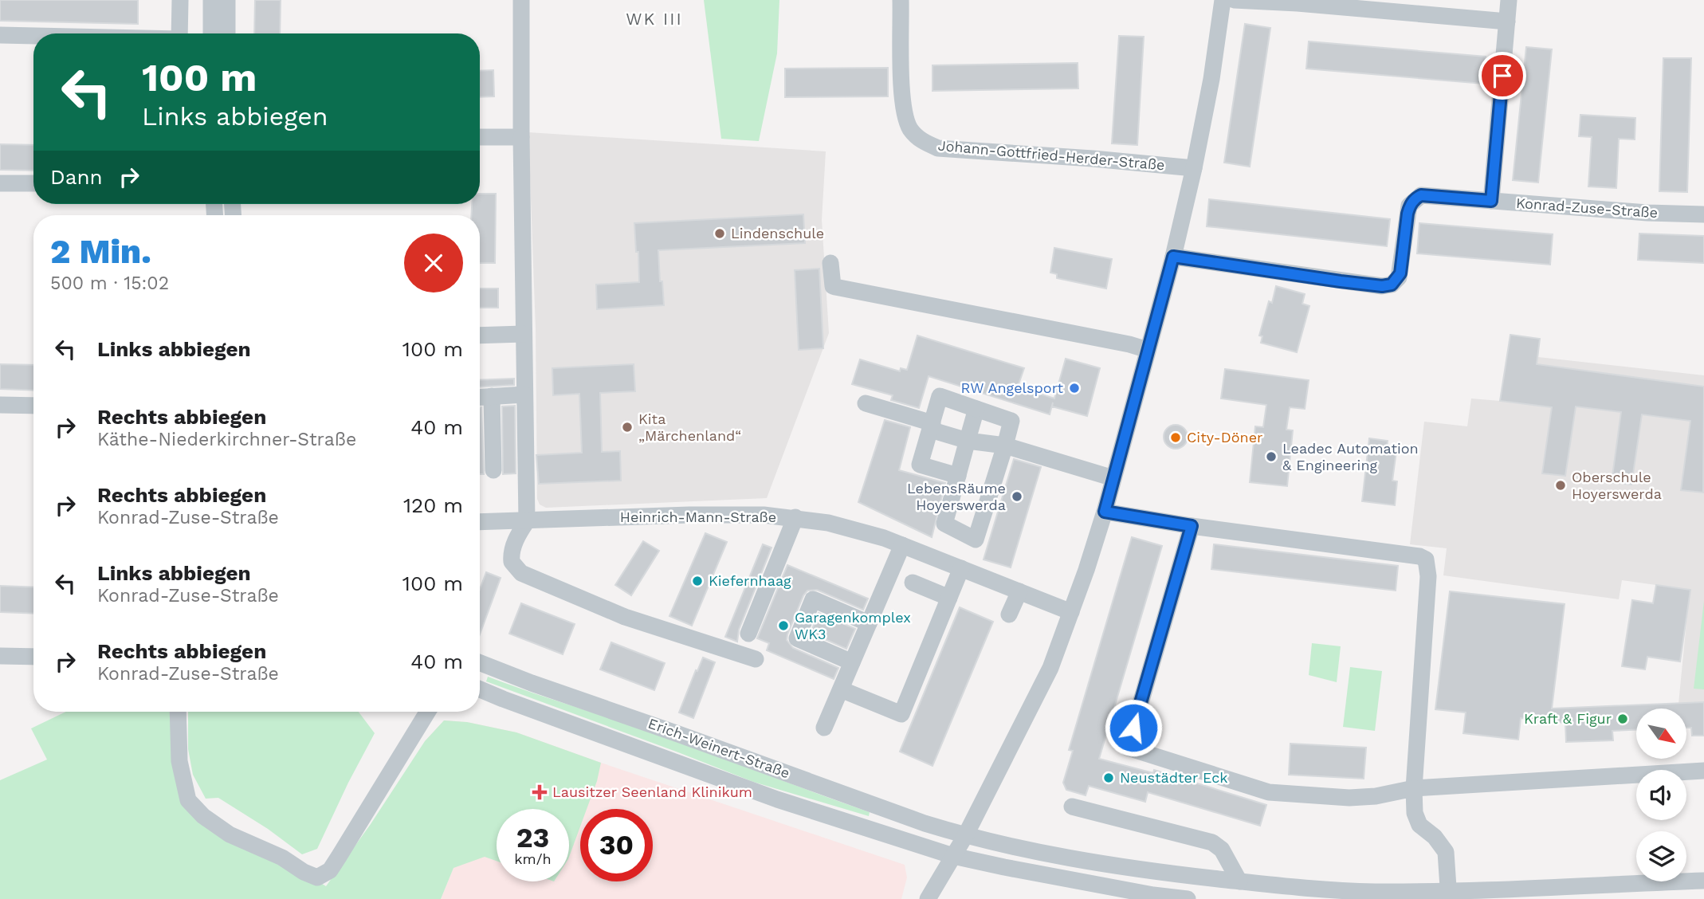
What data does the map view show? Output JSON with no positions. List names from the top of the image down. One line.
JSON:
{"streets":{"street":["Johann-Gottfried-Herder-Straße","Konrad-Zuse-Straße","Heinrich-Mann-Straße","Erich-Weinert-Straße"]},"districts":["WK III"],"places":{"other":["Lindenschule","RW Angelsport","Kita „Märchenland“","City-Döner","Leadec Automation & Engineering","Oberschule Hoyerswerda","LebensRäume Hoyerswerda","Kiefernhaag","Garagenkomplex WK3","Kraft & Figur","Neustädter Eck"],"health":["Lausitzer Seenland Klinikum"]},"north":"bottom right","page":{"turn":["100 m","Links abbiegen"],"then":"Dann","heading":["2 Min.","500 m · 15:02"],"list":[{"name":"Links abbiegen","value":"100 m"},{"name":"Rechts abbiegen","note":"Käthe-Niederkirchner-Straße","value":"40 m"},{"name":"Rechts abbiegen","note":"Konrad-Zuse-Straße","value":"120 m"},{"name":"Links abbiegen","note":"Konrad-Zuse-Straße","value":"100 m"},{"name":"Rechts abbiegen","note":"Konrad-Zuse-Straße","value":"40 m"}],"speed":"23 km/h","limit":"30"}}
